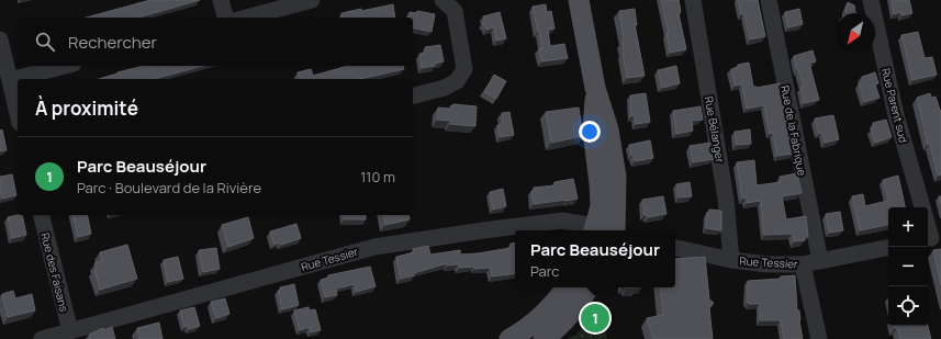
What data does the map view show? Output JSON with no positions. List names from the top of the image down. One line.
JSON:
{"streets":{"street":["Rue Parent sud","Rue Bélanger","Rue de la Fabrique","Rue Tessier","Rue des Faisans"]},"crossings":[["Rue Bélanger","Rue Tessier"],["Rue de la Fabrique","Rue Tessier"],["Rue Tessier","Rue des Faisans"]],"north":"bottom left","page":{"search":"Rechercher","heading":"À proximité","list":[{"mark":"1","name":"Parc Beauséjour","note":"Parc · Boulevard de la Rivière","value":"110 m"}],"map_buttons":["+","−"],"popup":["Parc Beauséjour","Parc"],"pins":"1"}}
